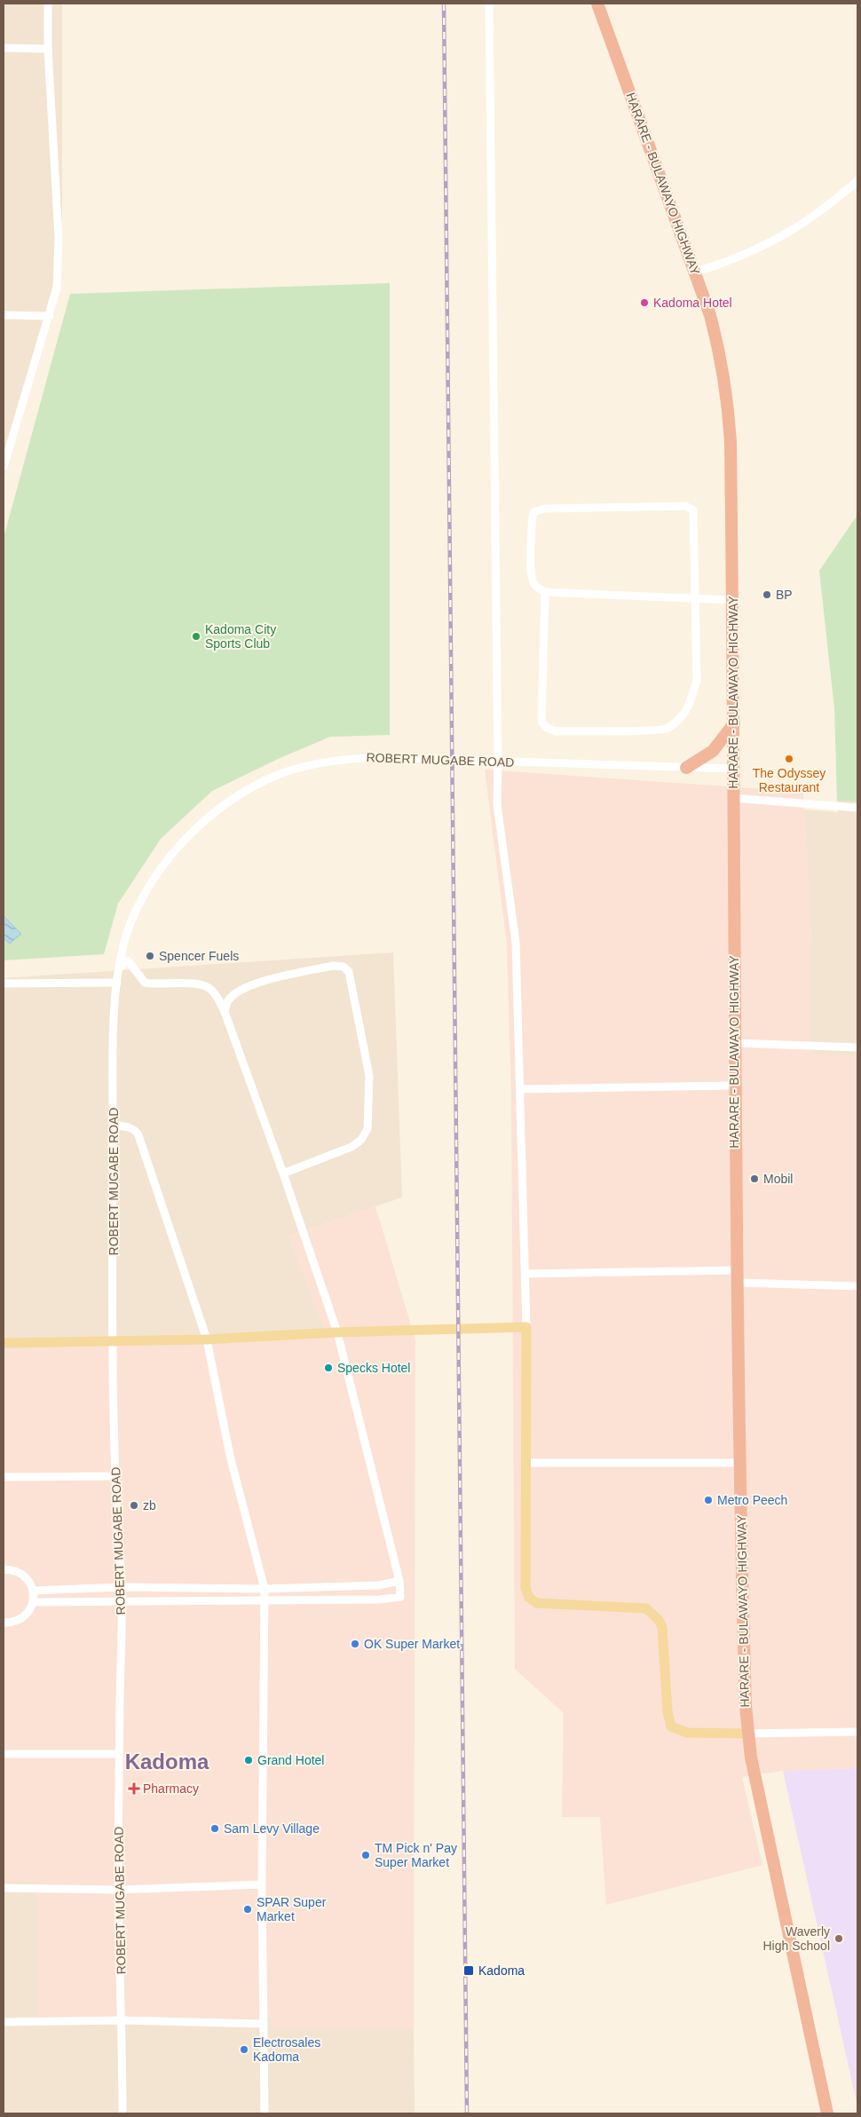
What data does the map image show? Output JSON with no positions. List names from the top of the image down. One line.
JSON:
{"streets":{"highway":["HARARE - BULAWAYO HIGHWAY"],"street":["ROBERT MUGABE ROAD"]},"crossings":[["HARARE - BULAWAYO HIGHWAY","ROBERT MUGABE ROAD"]],"districts":["Kadoma"],"places":{"other":["Kadoma Hotel","BP","Kadoma City Sports Club","The Odyssey Restaurant","Spencer Fuels","Mobil","Specks Hotel","Metro Peech","zb","OK Super Market","Grand Hotel","Sam Levy Village","TM Pick n' Pay Super Market","SPAR Super Market","Waverly High School","Electrosales Kadoma"],"health":["Pharmacy"],"transit":["Kadoma"]}}
